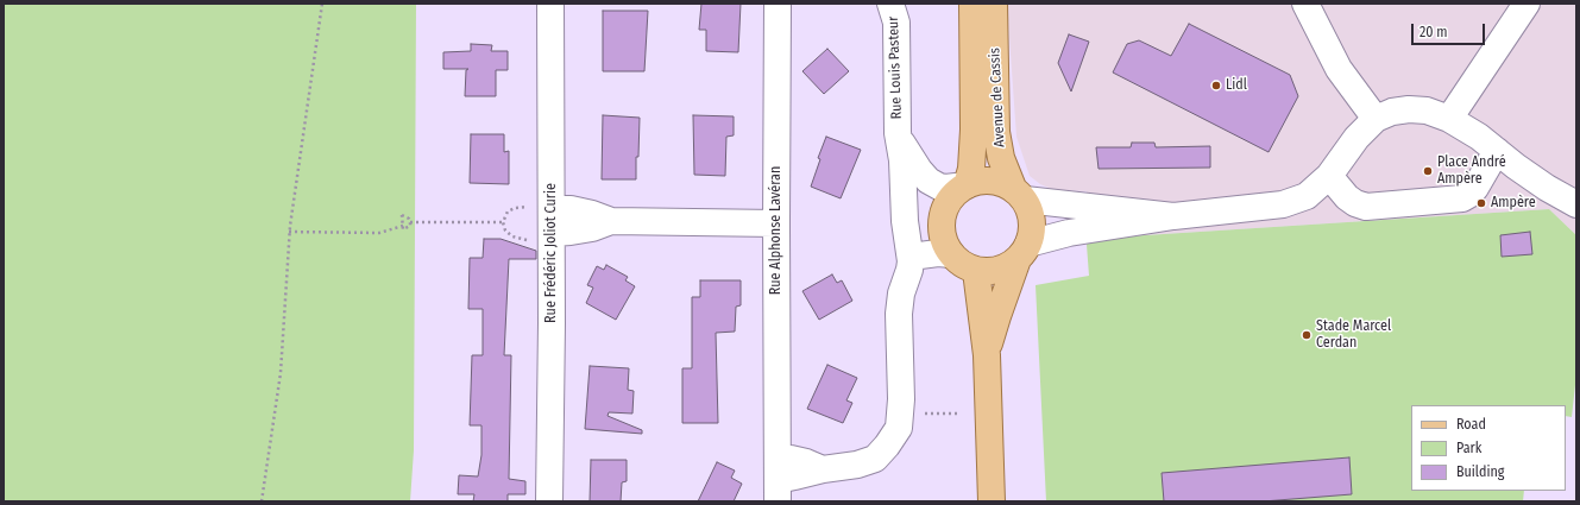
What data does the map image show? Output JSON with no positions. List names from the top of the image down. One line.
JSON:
{"streets":{"main road":["Avenue de Cassis"],"street":["Rue Louis Pasteur","Rue Alphonse Lavéran","Rue Frédéric Joliot Curie"]},"crossings":[["Rue Louis Pasteur","Rue Alphonse Lavéran"]],"places":["Lidl","Place André Ampère","Ampère","Stade Marcel Cerdan"],"legend":["Road","Park","Building"],"scale_bar":"20 m"}
